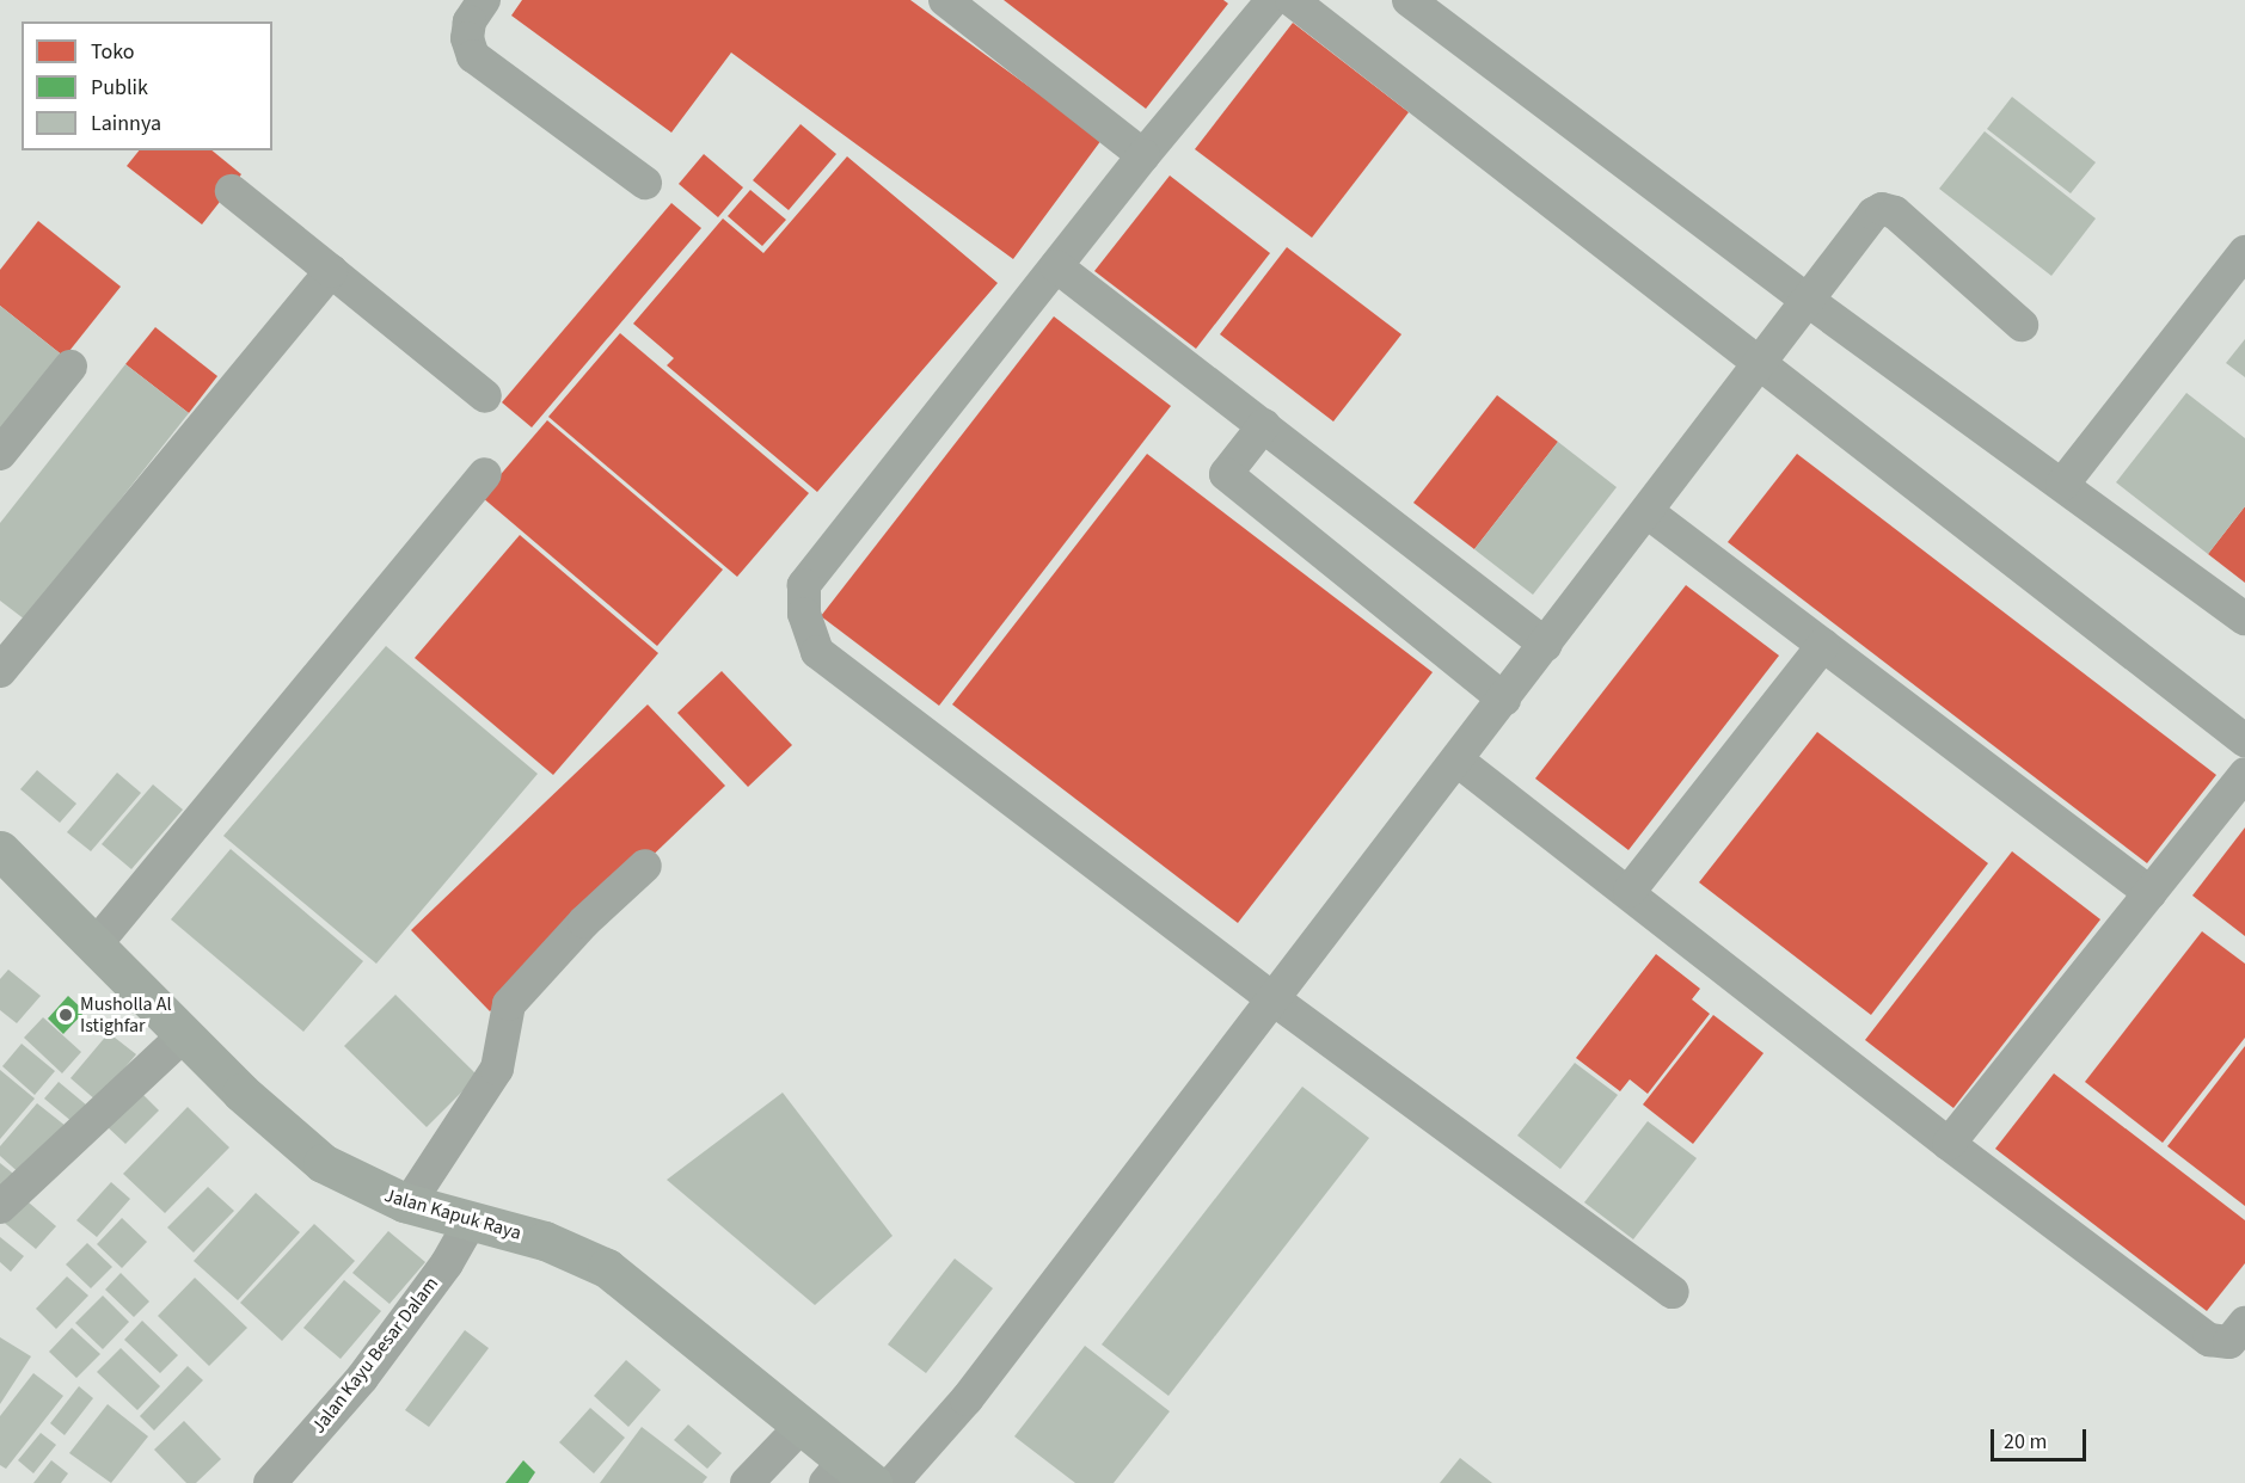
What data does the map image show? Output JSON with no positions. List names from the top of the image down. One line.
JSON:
{"streets":{"main road":["Jalan Kapuk Raya"],"street":["Jalan Kayu Besar Dalam"]},"crossings":[["Jalan Kapuk Raya","Jalan Kayu Besar Dalam"]],"places":["Musholla Al Istighfar"],"legend":["Toko","Publik","Lainnya"],"scale_bar":"20 m"}
